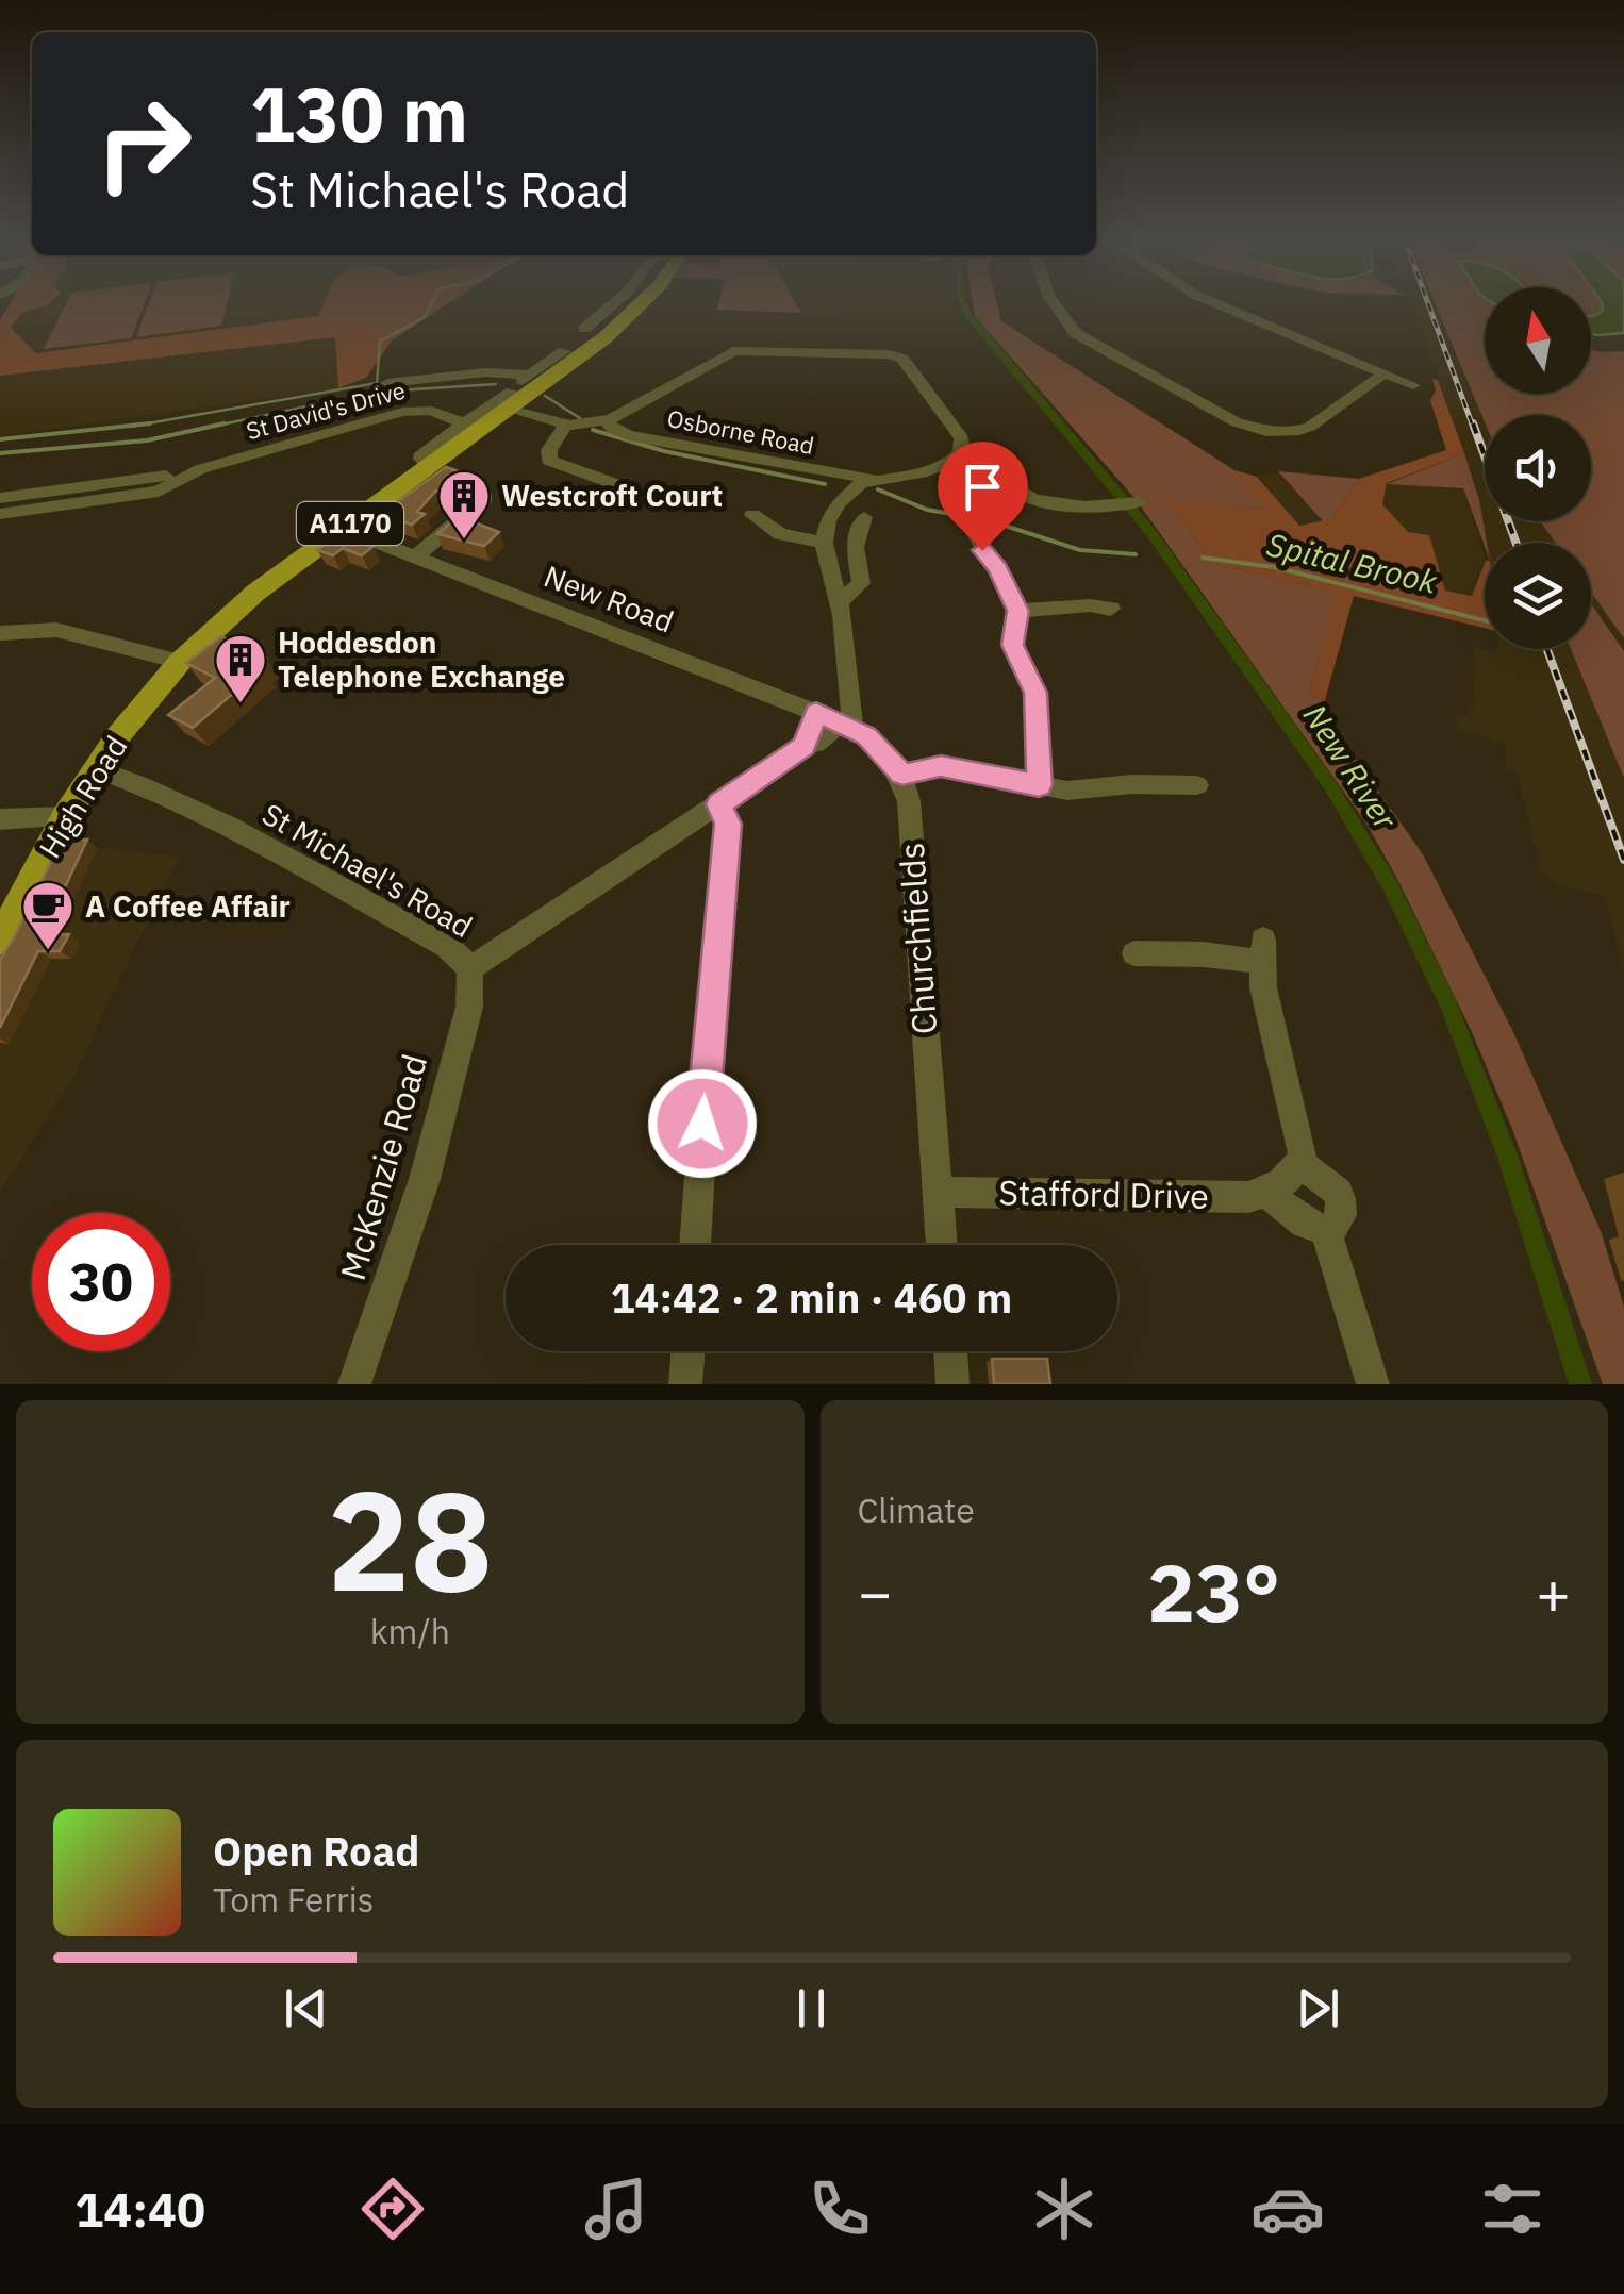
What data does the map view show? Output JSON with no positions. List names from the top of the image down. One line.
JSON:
{"streets":{"main road":["A1170","High Road"],"street":["St David's Drive","Osborne Road","New Road","St Michael's Road","Churchfields","McKenzie Road","Stafford Drive"]},"crossings":[["A1170","New Road"],["A1170","High Road"],["New Road","St Michael's Road"],["High Road","St Michael's Road"],["St Michael's Road","McKenzie Road"],["Churchfields","Stafford Drive"]],"water":["Spital Brook","New River"],"places":{"building":["Westcroft Court","Hoddesdon Telephone Exchange"],"cafe":["A Coffee Affair"]},"north":"top","page":{"turn":["130 m","St Michael's Road"],"limit":"30","trip":"14:42 · 2 min · 460 m","tile":[["28","km/h"],"Climate"],"heat":["−","23°","+"],"song":["Open Road","Tom Ferris"],"tabs":"14:40"}}
